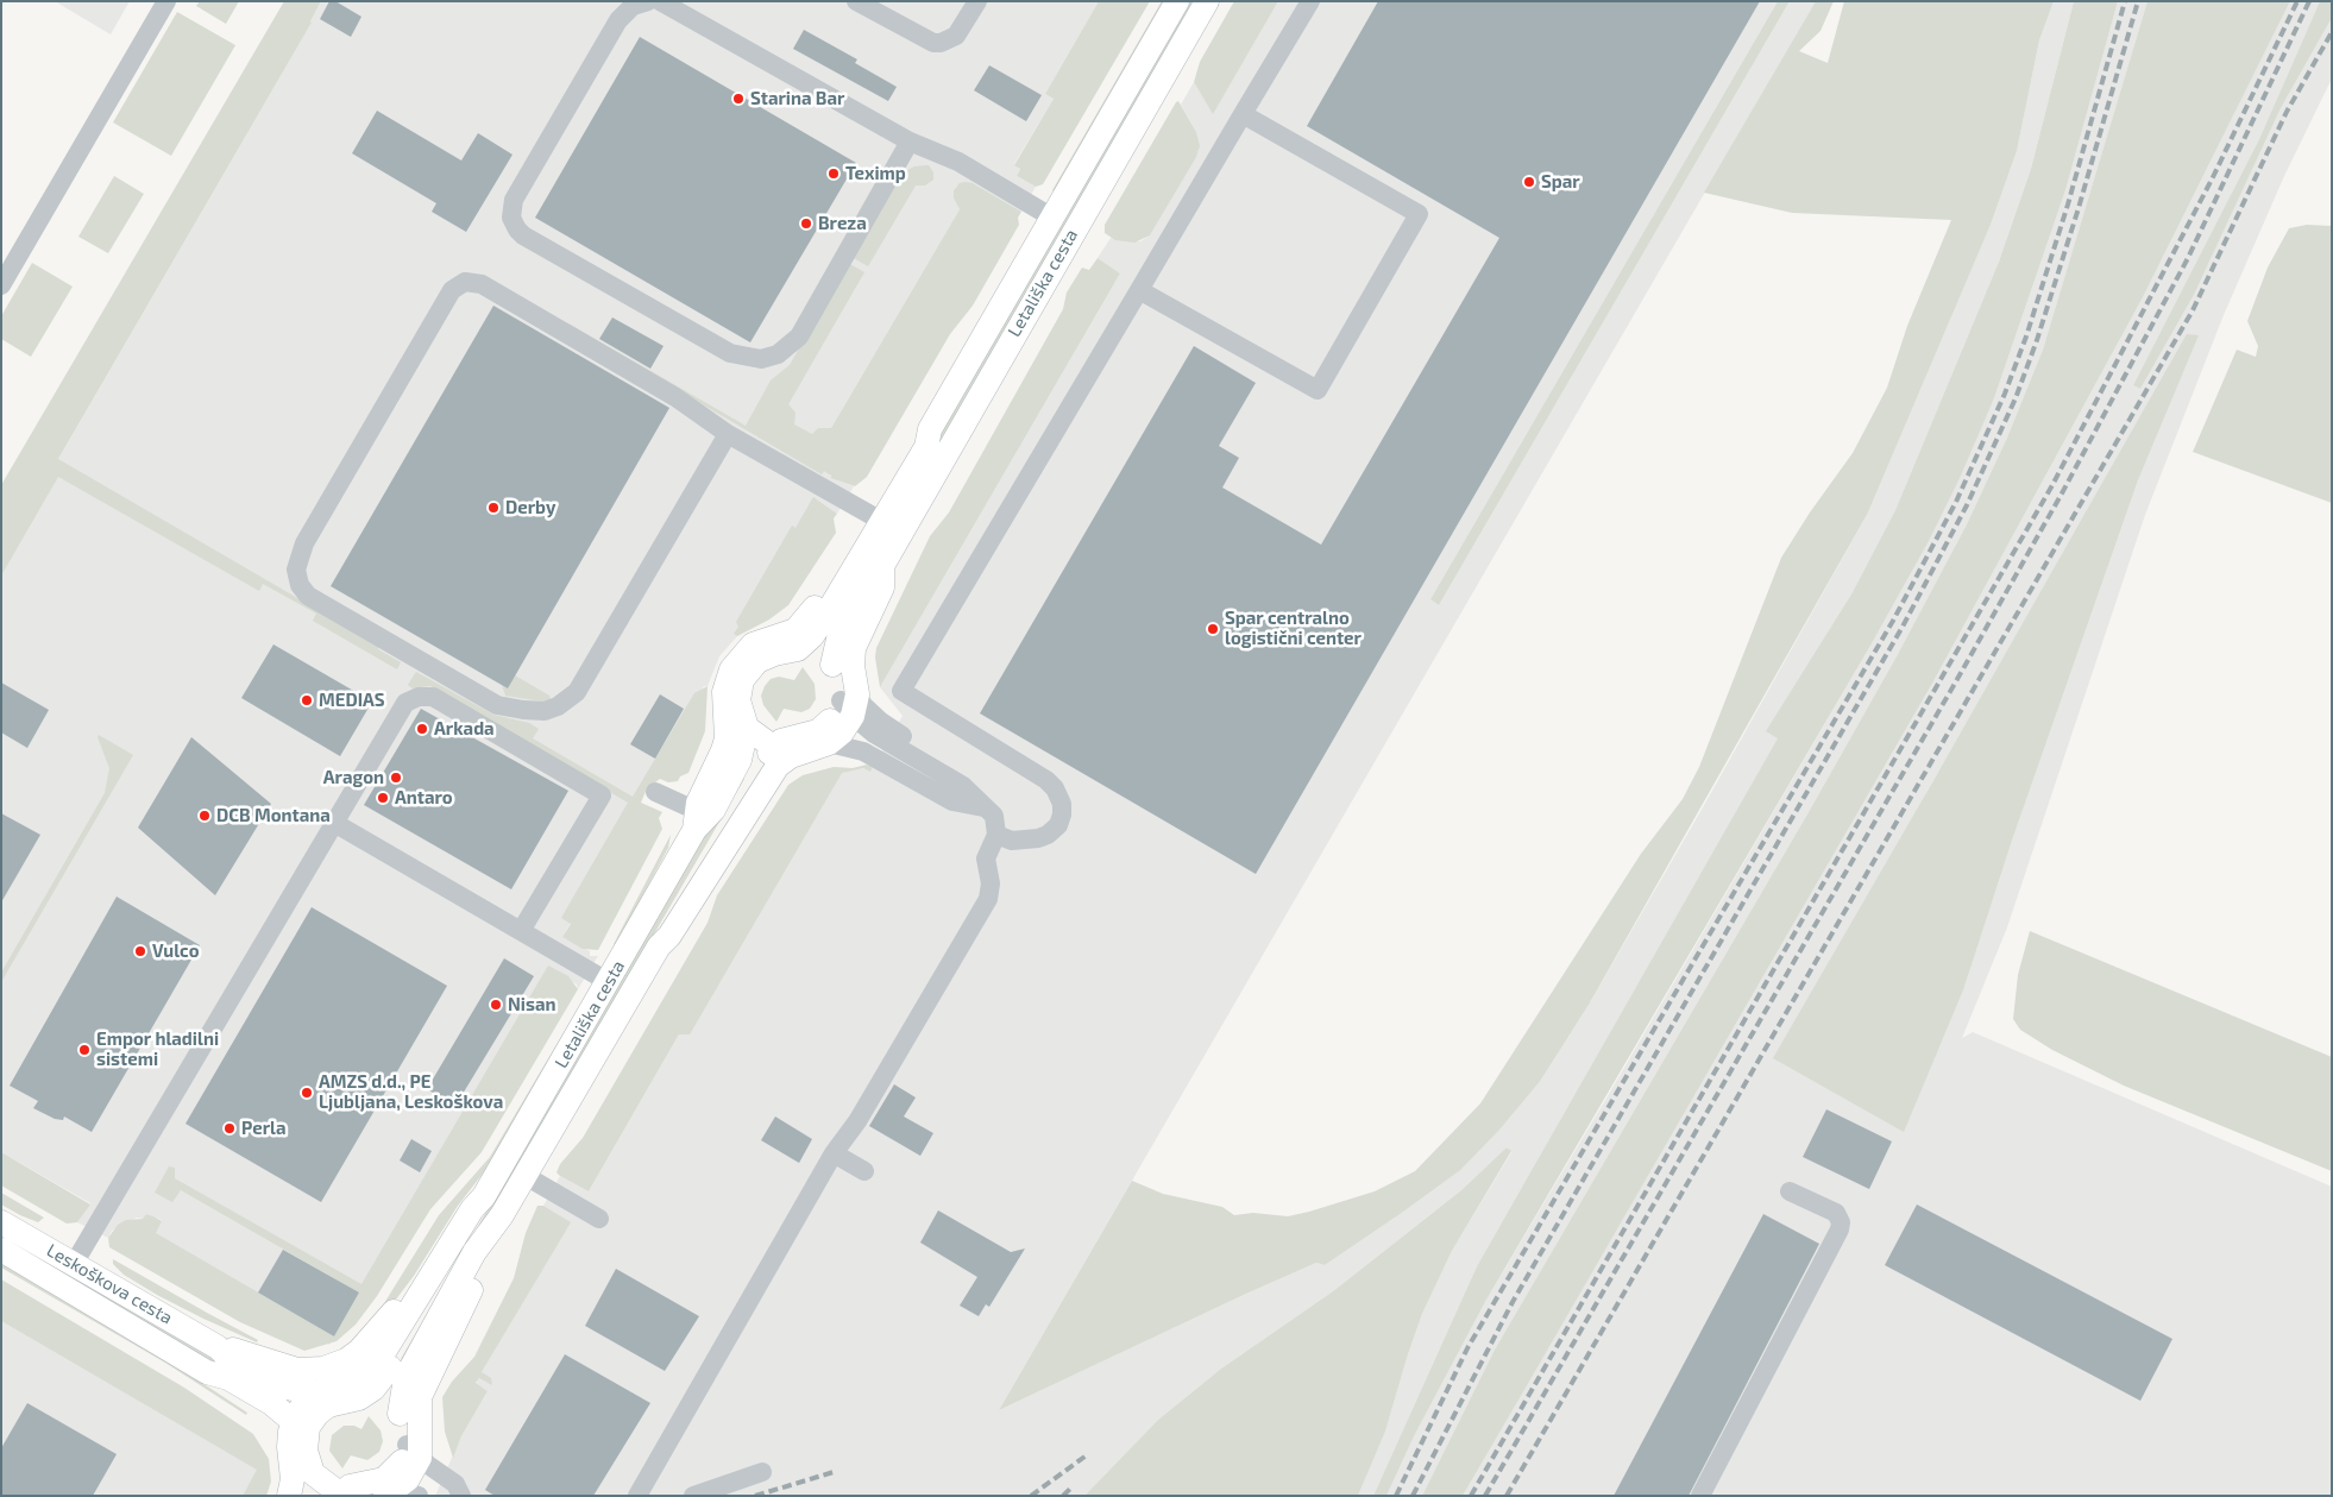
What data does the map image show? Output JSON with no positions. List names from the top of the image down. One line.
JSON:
{"streets":{"main road":["Letališka cesta","Leskoškova cesta"]},"crossings":[["Letališka cesta","Leskoškova cesta"]],"places":["Starina Bar","Teximp","Spar","Breza","Derby","Spar centralno logistični center","MEDIAS","Arkada","Aragon","Antaro","DCB Montana","Vulco","Nisan","Empor hladilni sistemi","AMZS d.d., PE Ljubljana, Leskoškova","Perla"]}
